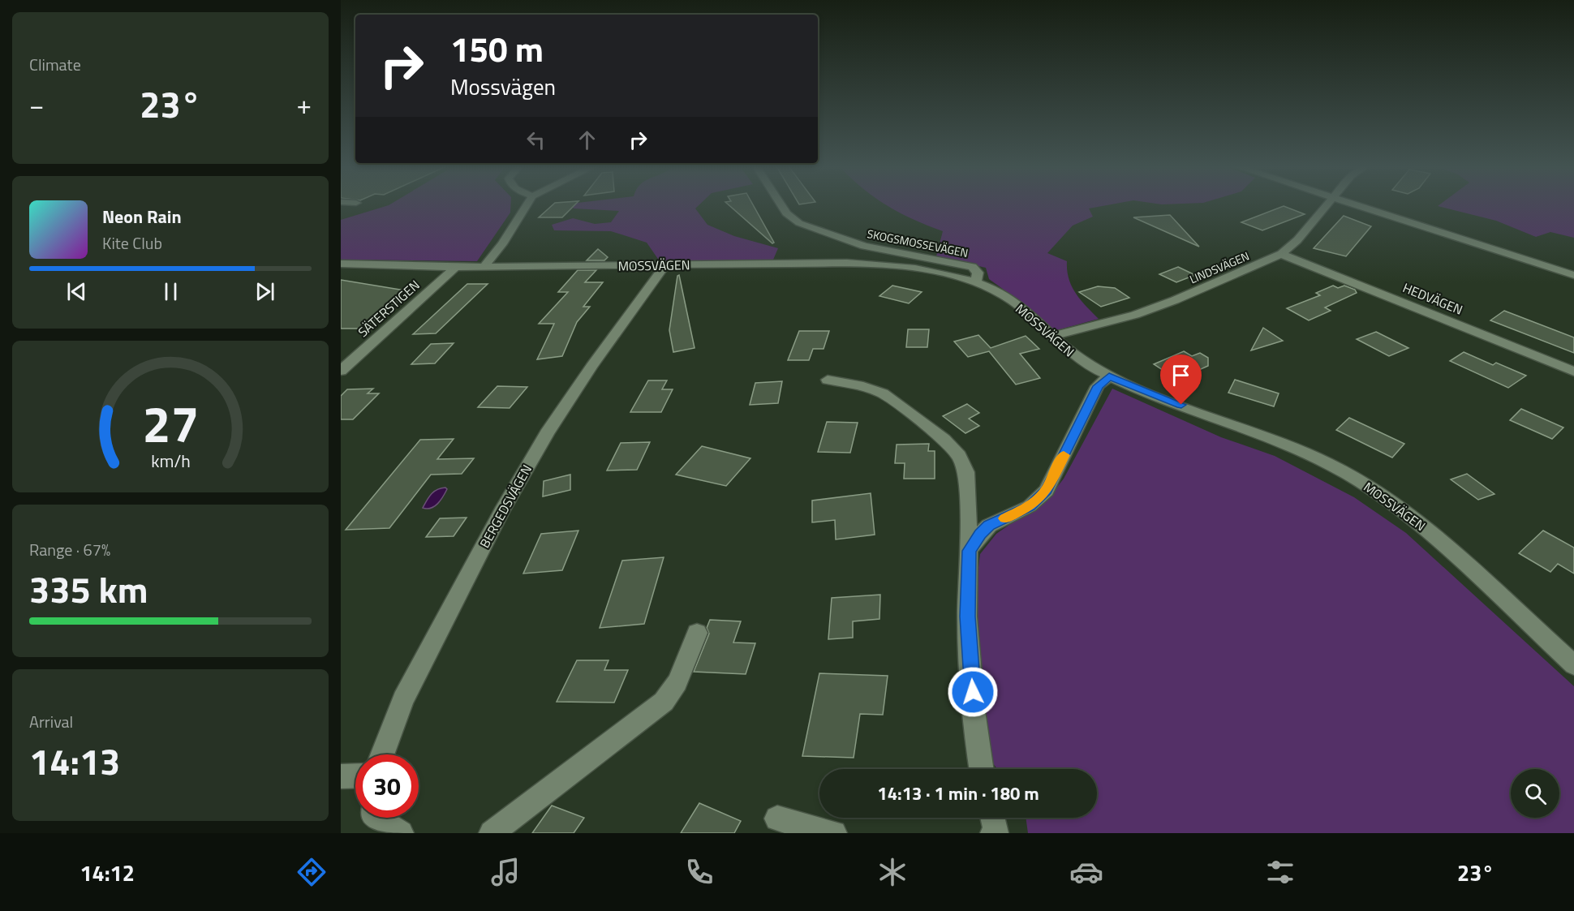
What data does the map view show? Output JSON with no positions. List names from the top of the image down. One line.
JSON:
{"streets":{"street":["SKOGSMOSSEVÄGEN","MOSSVÄGEN","LINDSVÄGEN","HEDVÄGEN","SÄTERSTIGEN","BERGEDSVÄGEN"]},"crossings":[["SKOGSMOSSEVÄGEN","MOSSVÄGEN"],["MOSSVÄGEN","LINDSVÄGEN"],["MOSSVÄGEN","SÄTERSTIGEN"],["MOSSVÄGEN","BERGEDSVÄGEN"],["LINDSVÄGEN","HEDVÄGEN"]],"page":{"tile":["Climate",["Range · 67%","335 km"],["Arrival","14:13"]],"turn":["150 m","Mossvägen"],"heat":["−","23°","+"],"song":["Neon Rain","Kite Club"],"limit":"30","trip":"14:13 · 1 min · 180 m","tabs":["14:12","23°"],"gauge":["27","km/h"]}}
